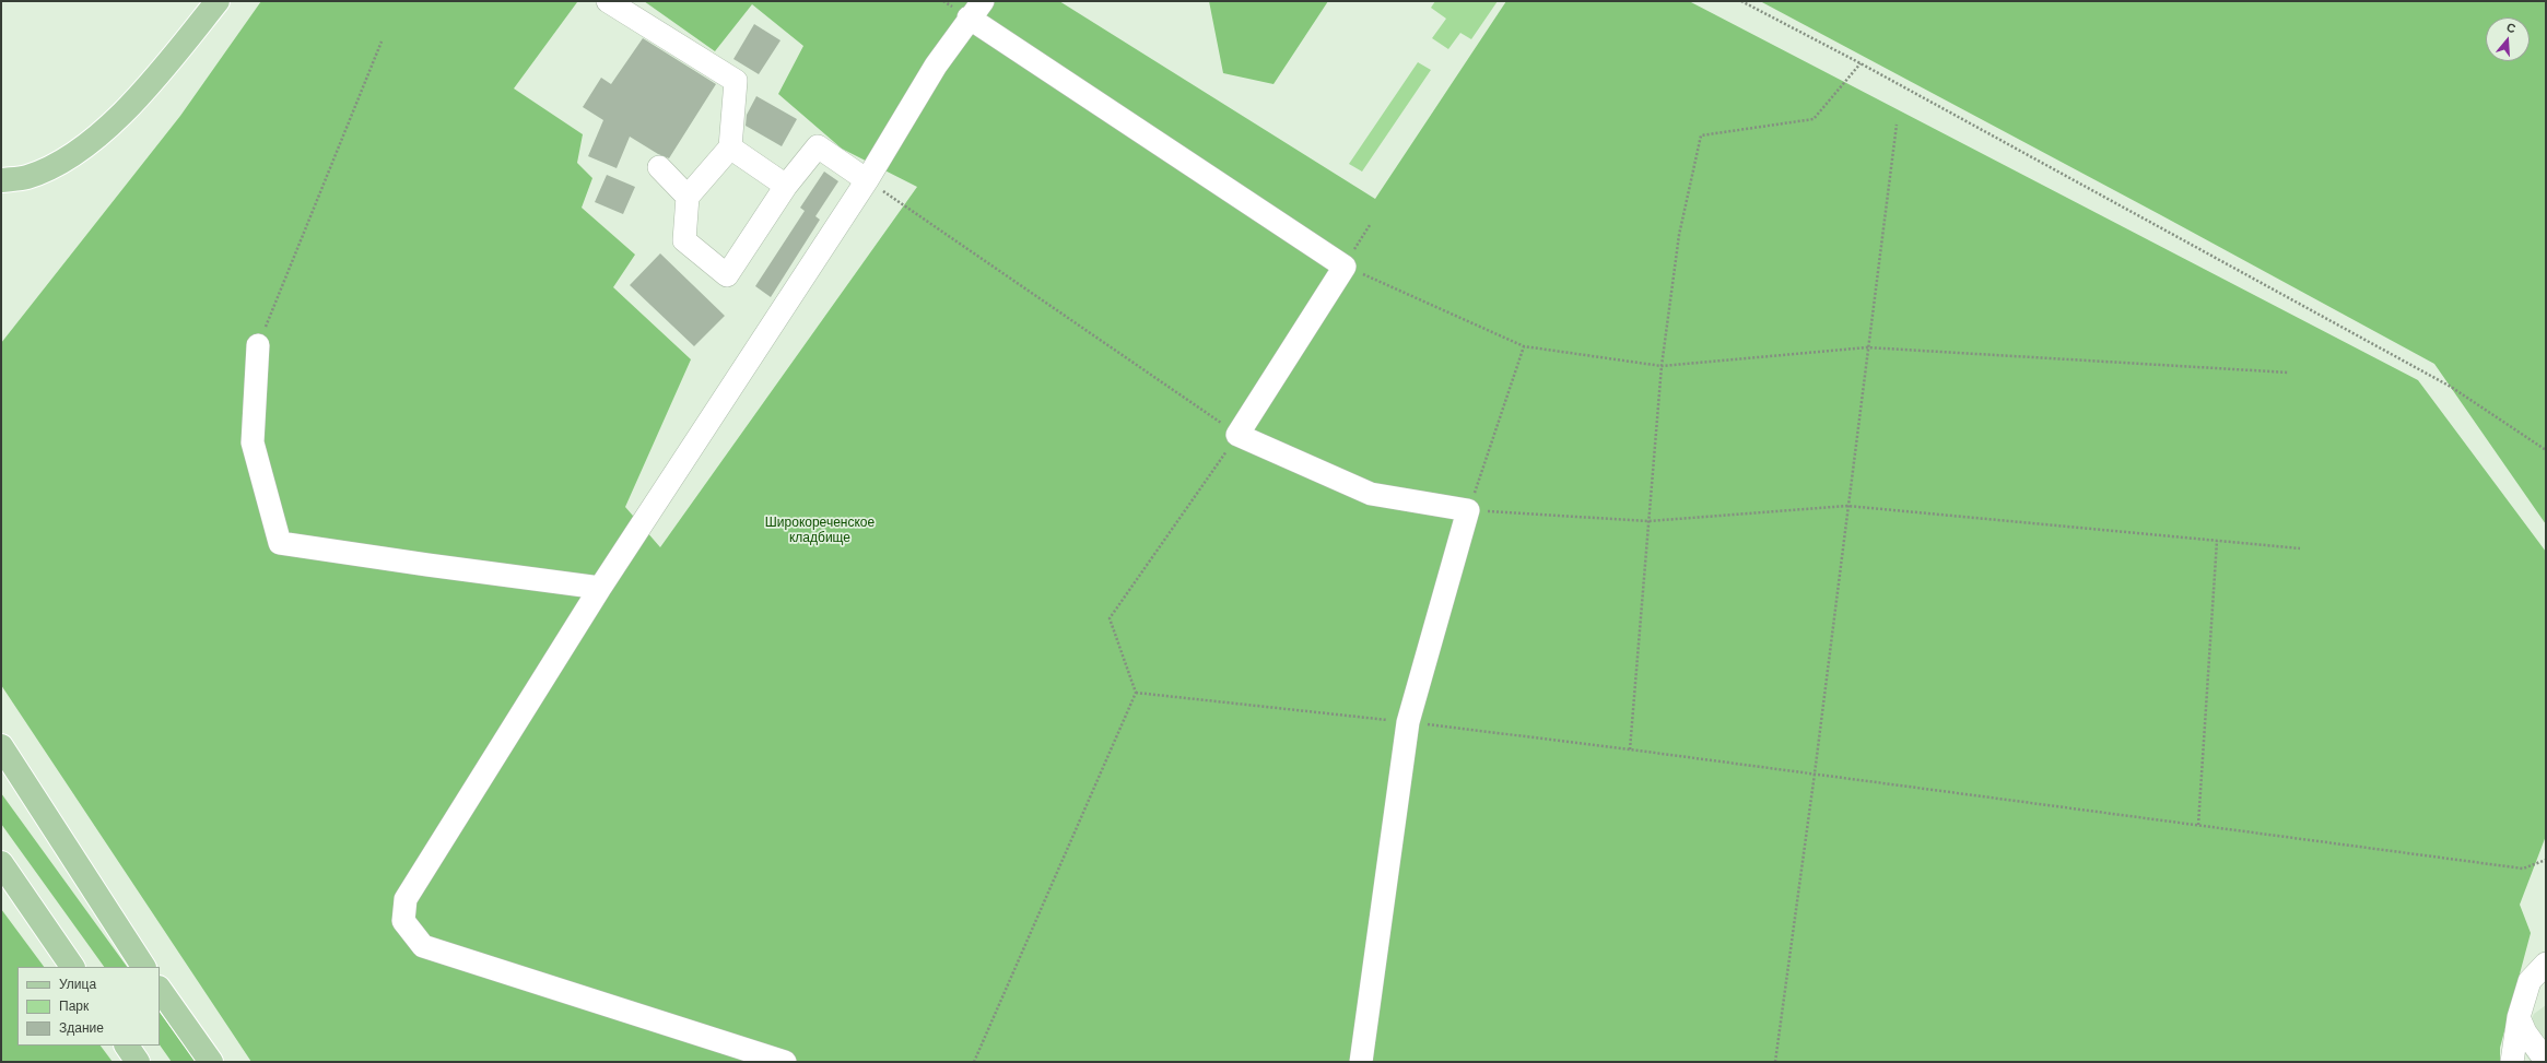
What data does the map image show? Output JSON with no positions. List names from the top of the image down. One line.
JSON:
{"parks":["Широкореченское кладбище"],"legend":["Улица","Парк","Здание"],"north":"top"}
